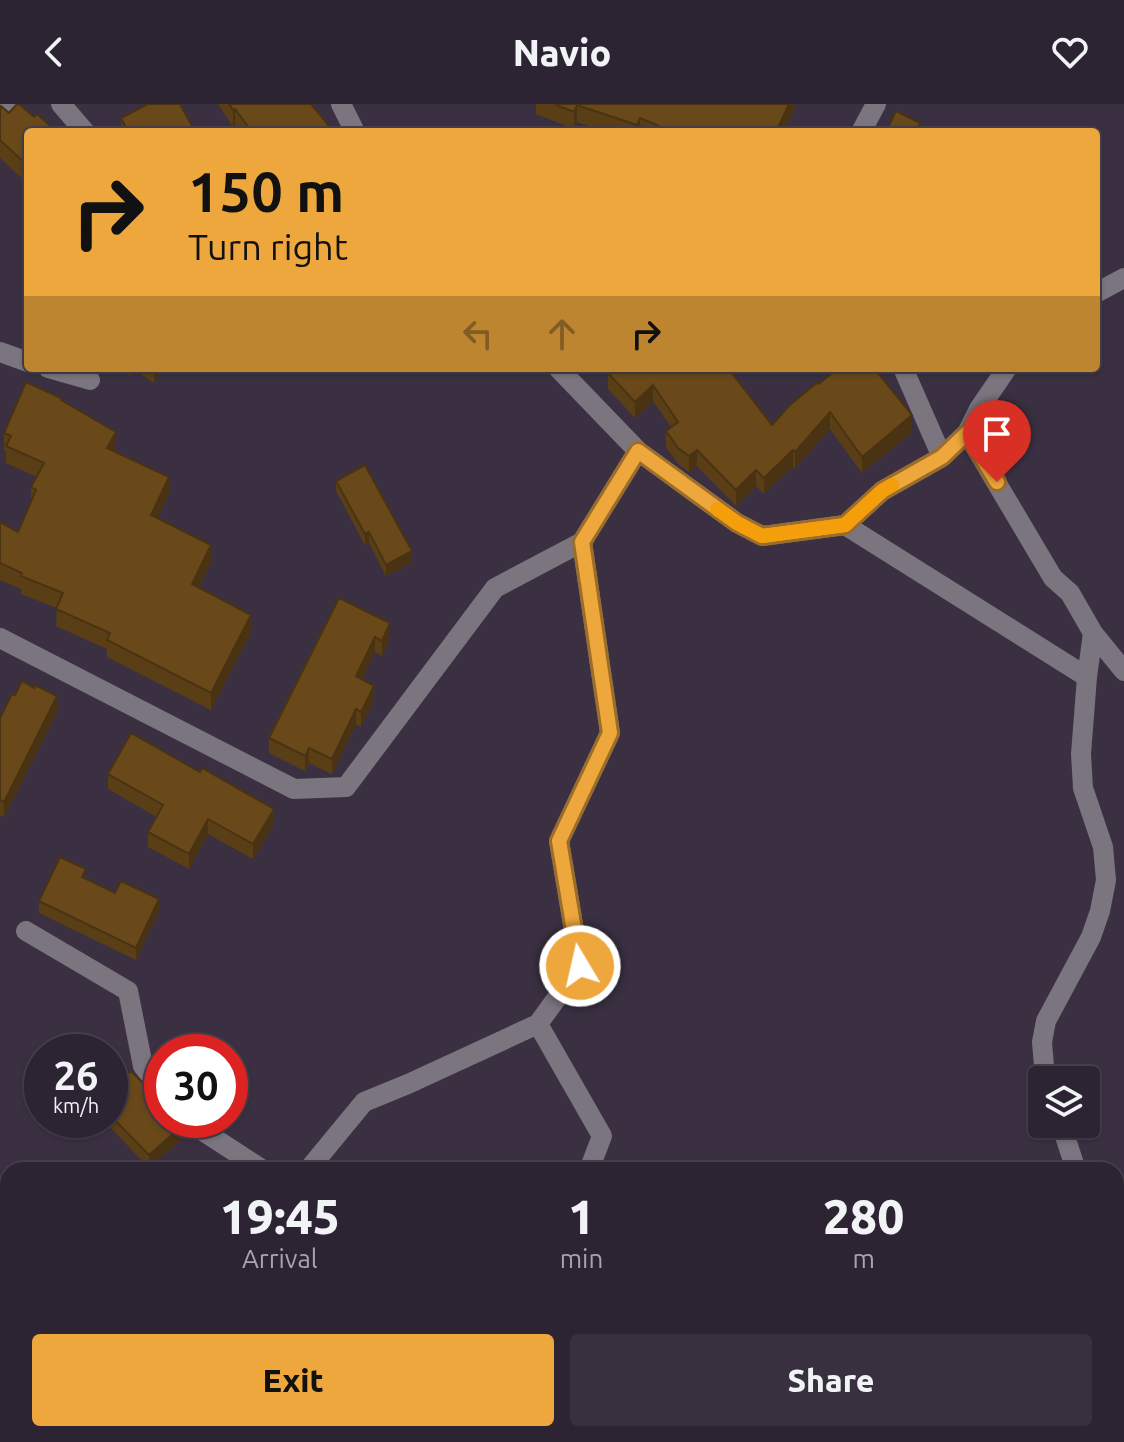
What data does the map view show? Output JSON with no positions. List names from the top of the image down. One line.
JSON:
{"page":{"header":"Navio","turn":["150 m","Turn right"],"speed":"26 km/h","limit":"30","eta":["19:45","Arrival","1","min","280","m"],"buttons":["Exit","Share"]}}
